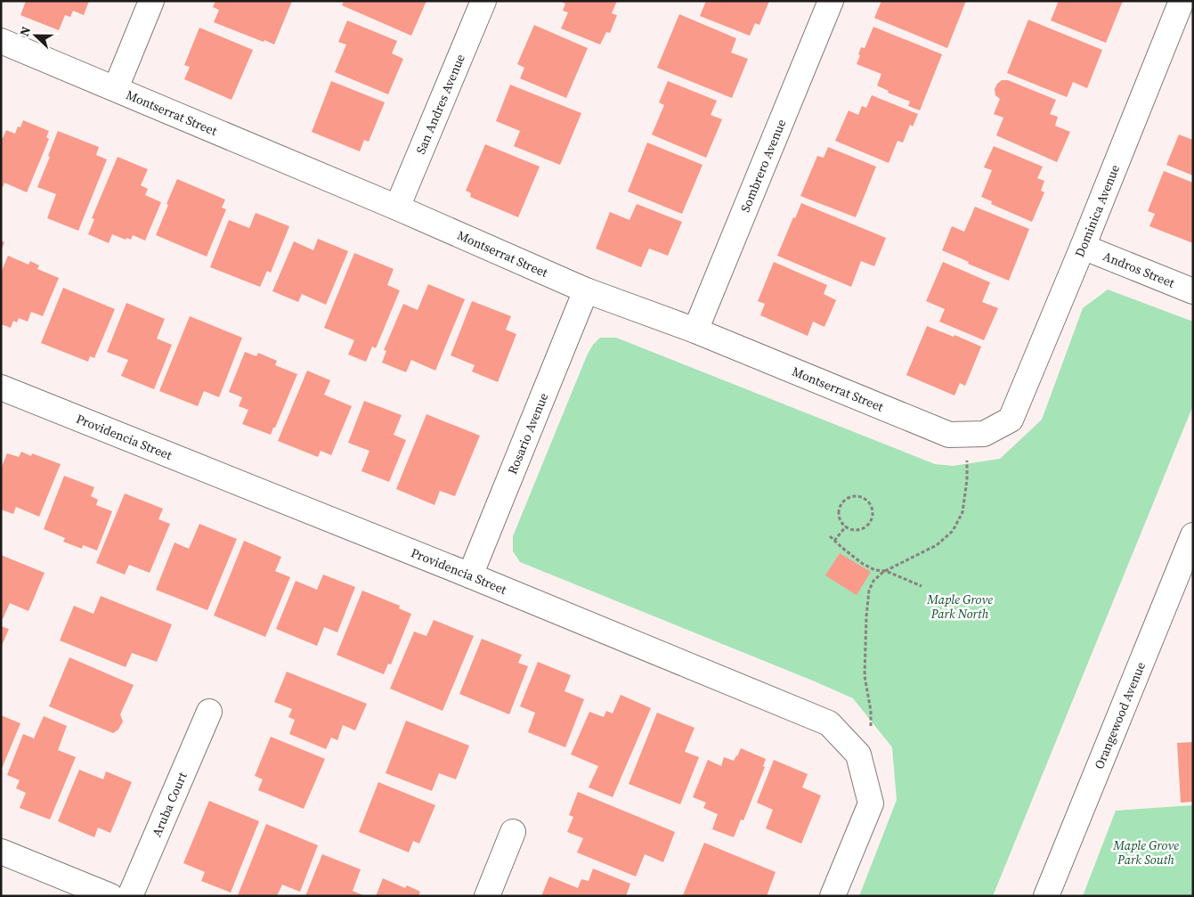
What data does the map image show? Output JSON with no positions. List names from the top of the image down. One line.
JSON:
{"streets":{"street":["San Andres Avenue","Montserrat Street","Sombrero Avenue","Dominica Avenue","Andros Street","Rosario Avenue","Providencia Street","Orangewood Avenue","Aruba Court"]},"crossings":[["San Andres Avenue","Montserrat Street"],["Montserrat Street","Sombrero Avenue"],["Montserrat Street","Dominica Avenue"],["Montserrat Street","Rosario Avenue"],["Dominica Avenue","Andros Street"],["Rosario Avenue","Providencia Street"]],"parks":["Maple Grove Park North","Maple Grove Park South"],"north":"left"}
